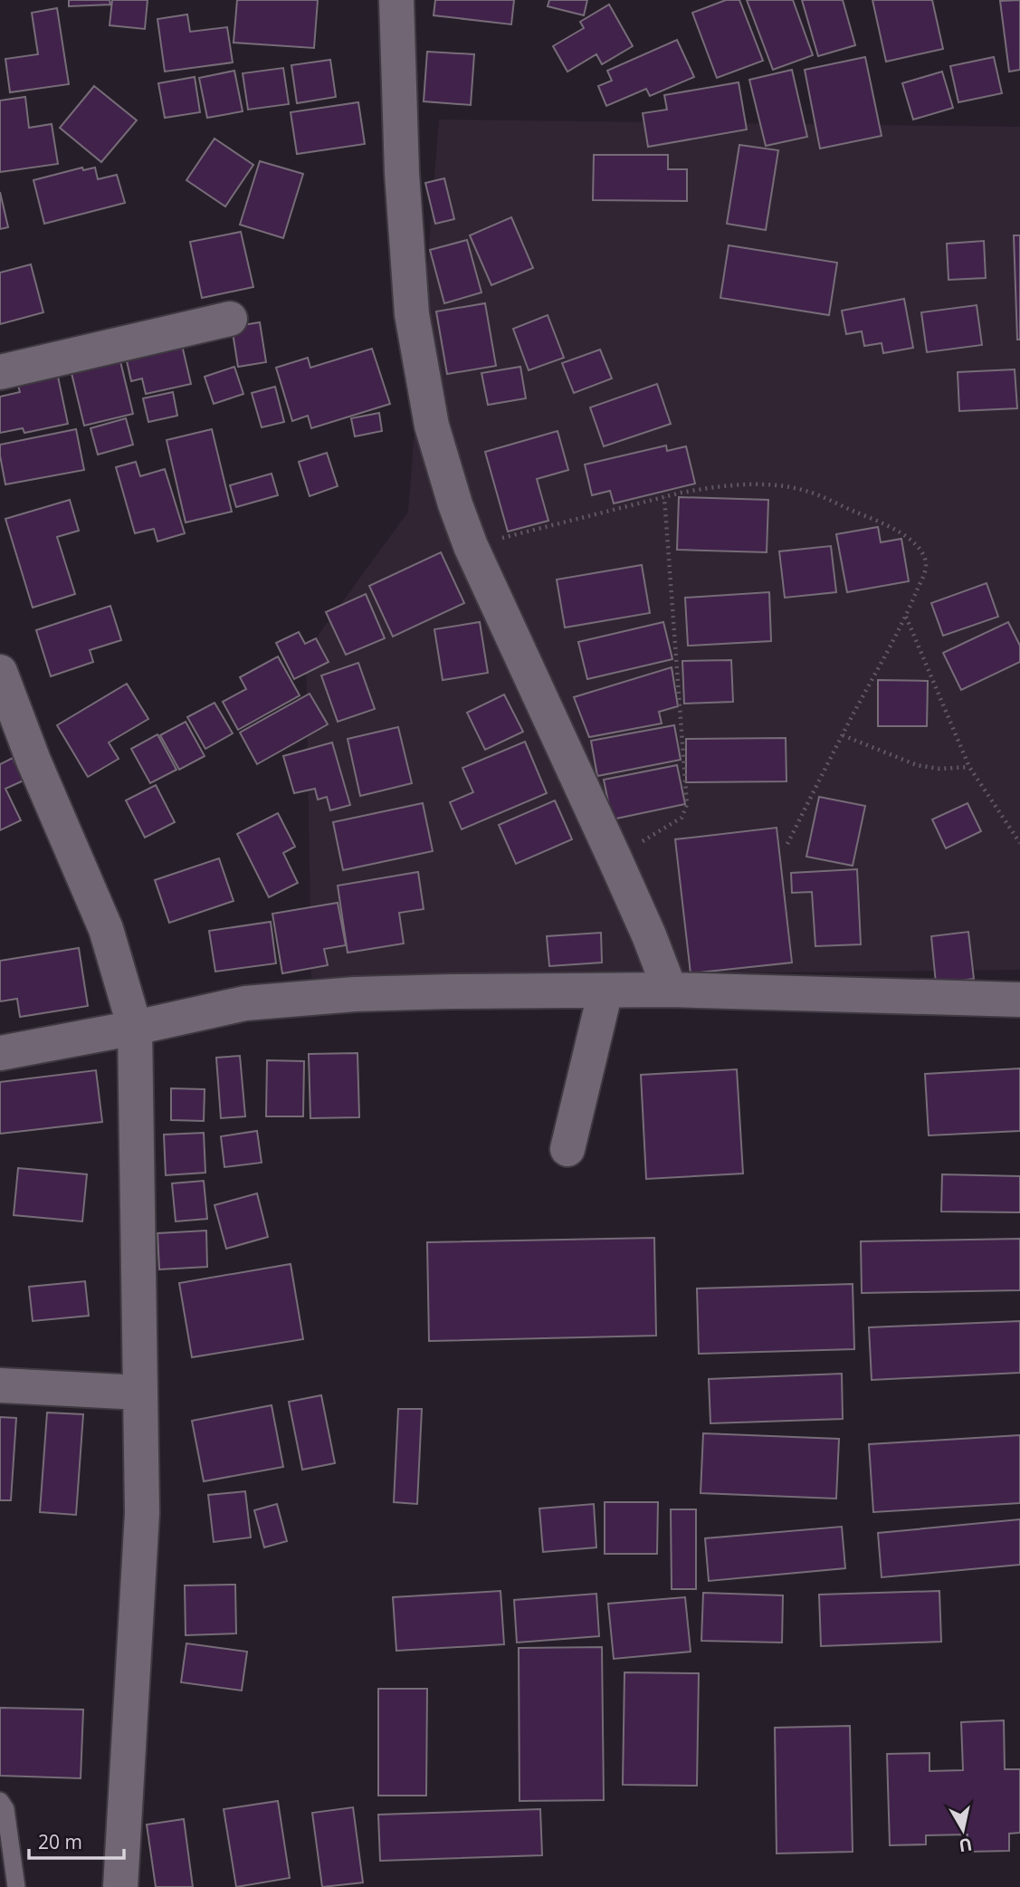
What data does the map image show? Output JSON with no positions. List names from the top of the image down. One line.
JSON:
{"scale_bar":"20 m","north":"bottom"}
